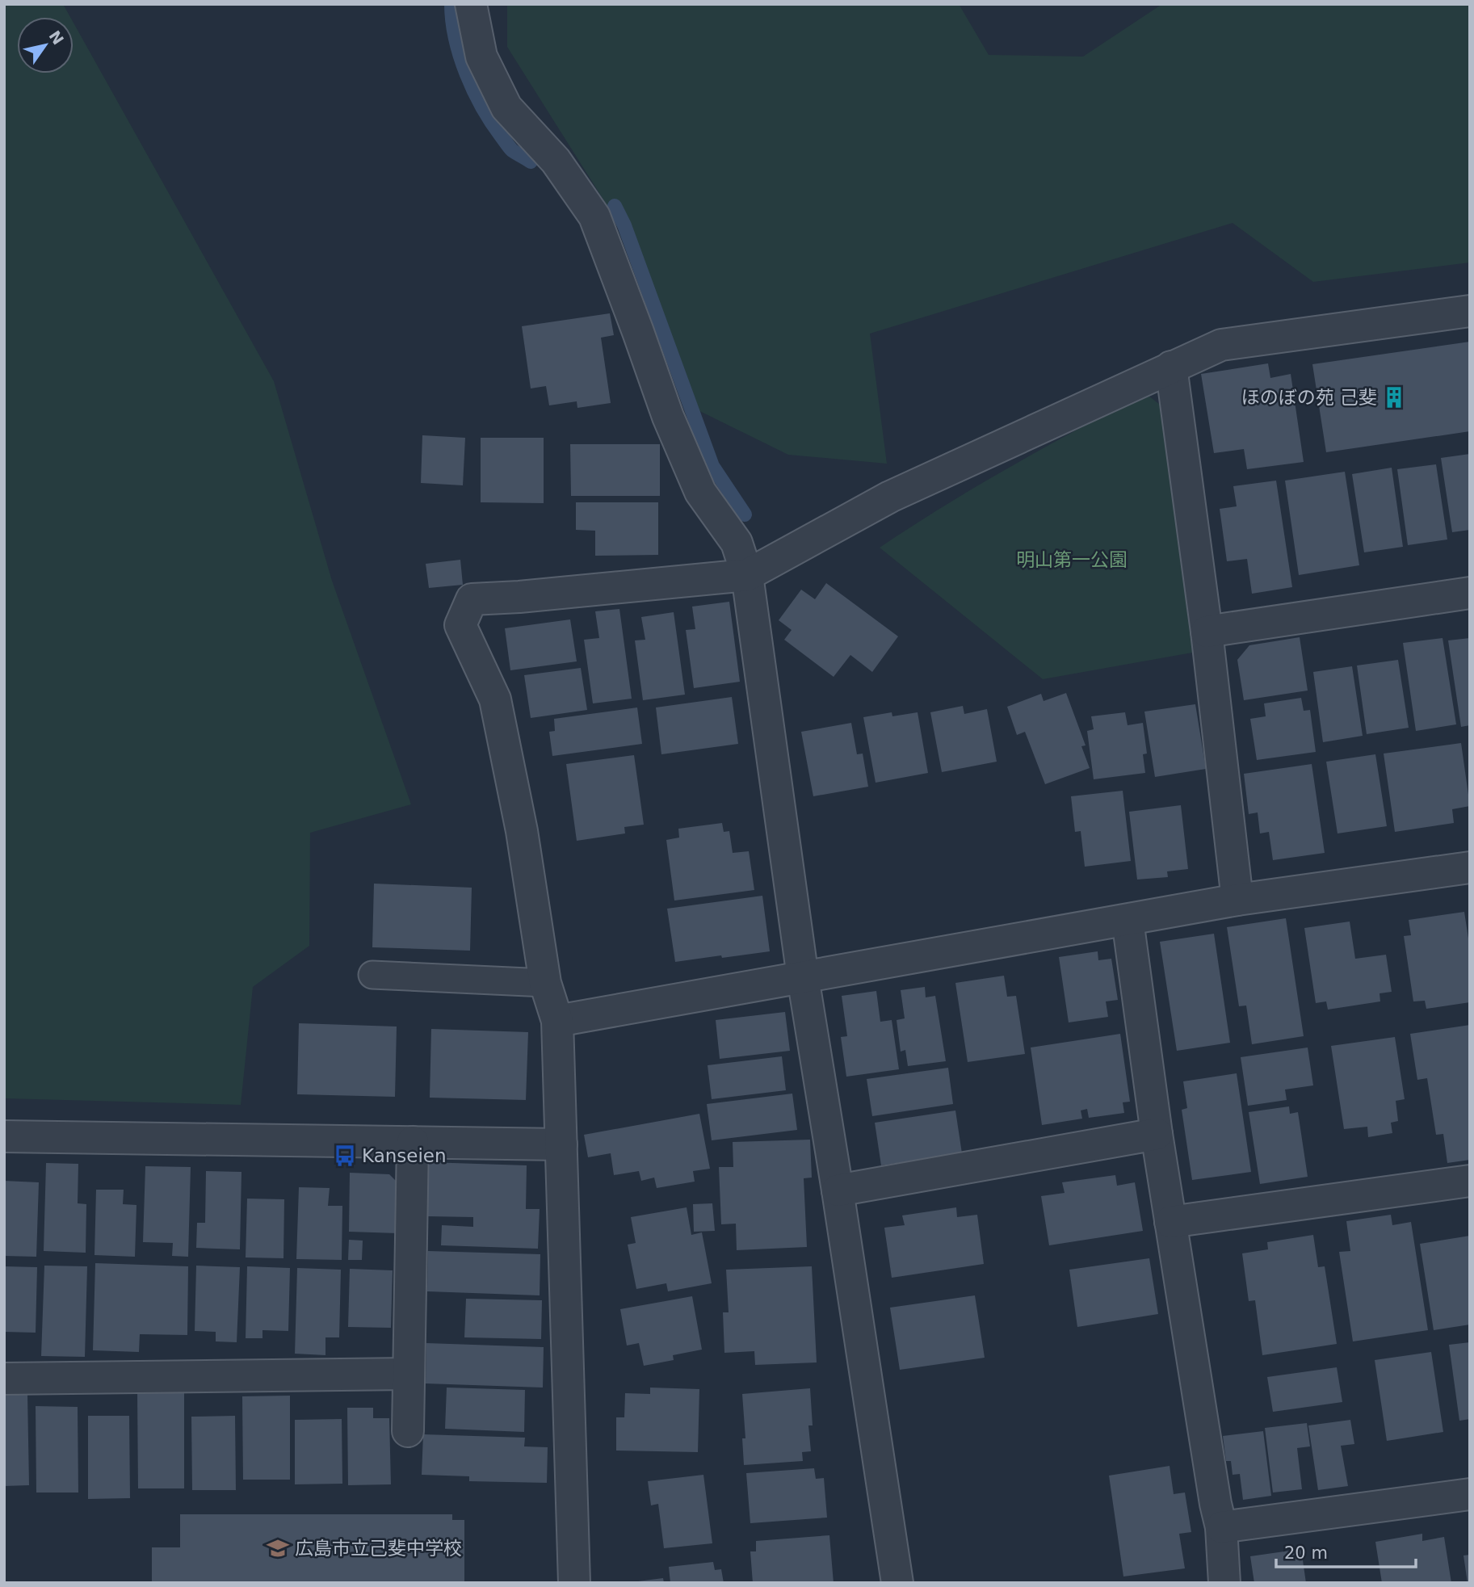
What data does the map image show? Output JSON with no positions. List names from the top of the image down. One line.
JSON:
{"parks":["明山第一公園"],"places":{"building":["ほのぼの苑 己斐"],"bus stop":["Kanseien"],"school or university":["広島市立己斐中学校"]},"scale_bar":"20 m","north":"top right"}
